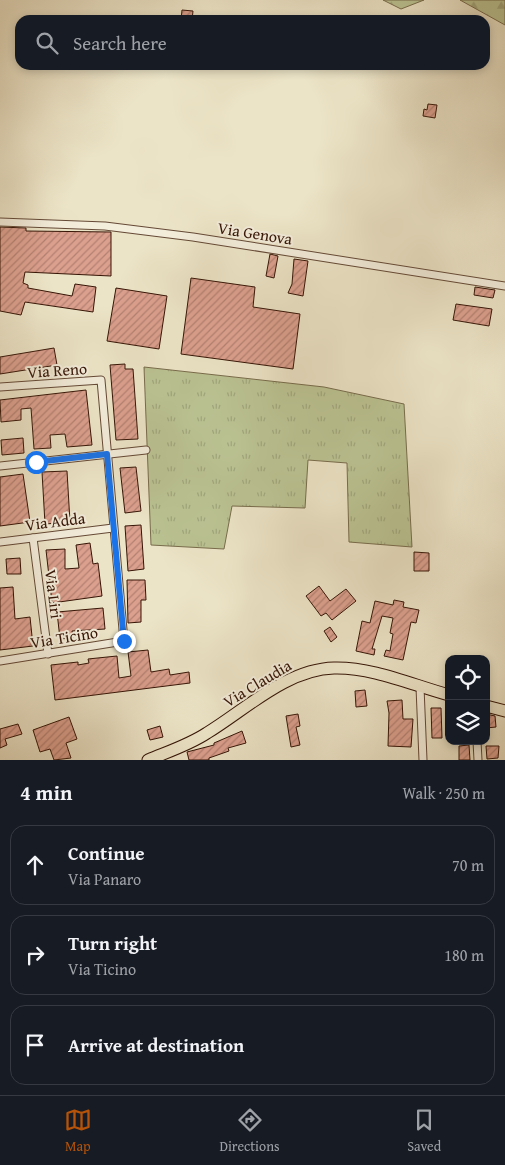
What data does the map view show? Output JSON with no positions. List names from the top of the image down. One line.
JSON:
{"streets":{"main road":["Via Claudia"],"street":["Via Genova","Via Reno","Via Adda","Via Liri","Via Ticino"]},"crossings":[["Via Reno","Via Ticino"],["Via Adda","Via Liri"],["Via Adda","Via Ticino"],["Via Liri","Via Ticino"]],"page":{"search":"Search here","heading":["4 min","Walk · 250 m"],"list":[["Continue","Via Panaro","70 m"],["Turn right","Via Ticino","180 m"],"Arrive at destination"],"nav":["Map","Directions","Saved"]}}
